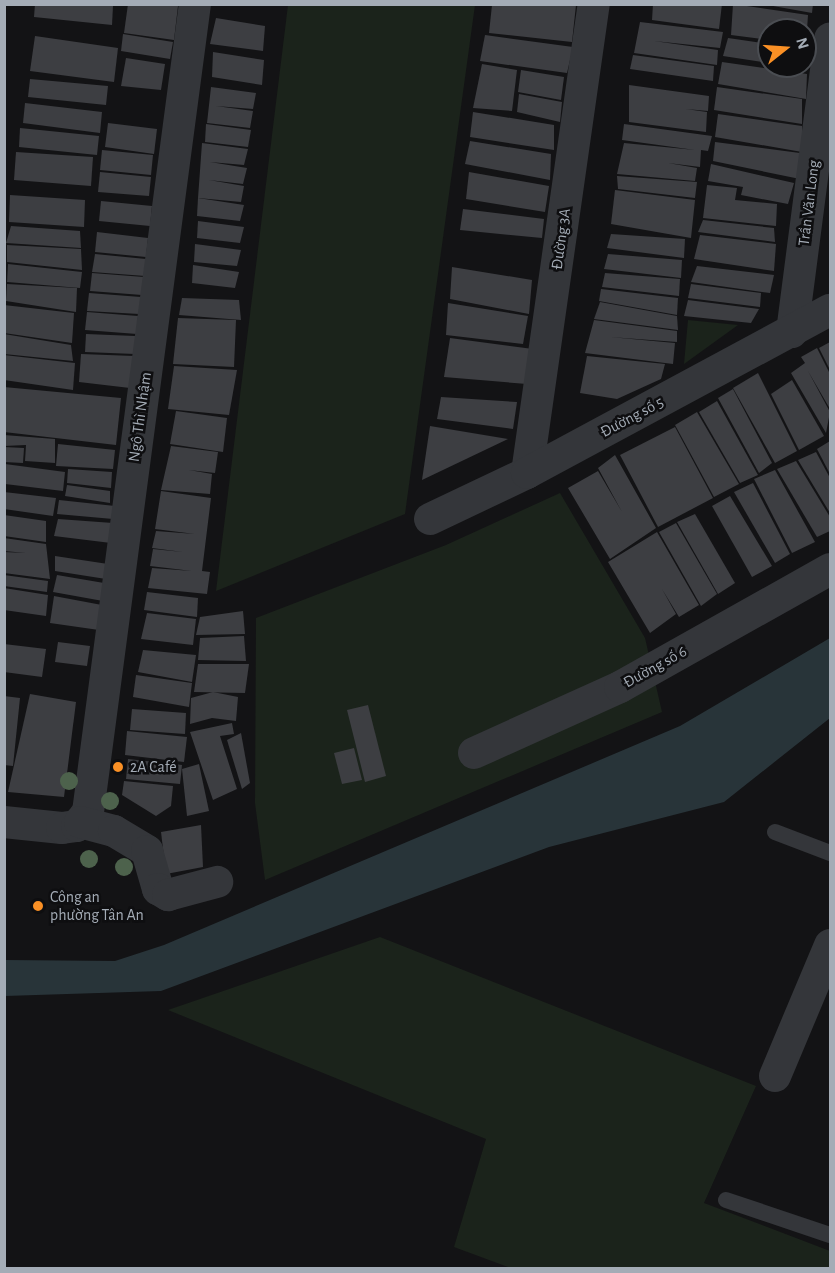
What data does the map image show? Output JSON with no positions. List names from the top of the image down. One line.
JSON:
{"streets":{"street":["Trần Văn Long","Đường 3A","Ngô Thì Nhậm","Đường số 5","Đường số 6"]},"crossings":[["Trần Văn Long","Đường số 5"],["Đường 3A","Đường số 5"]],"places":["2A Café","Công an phường Tân An"],"north":"right"}
